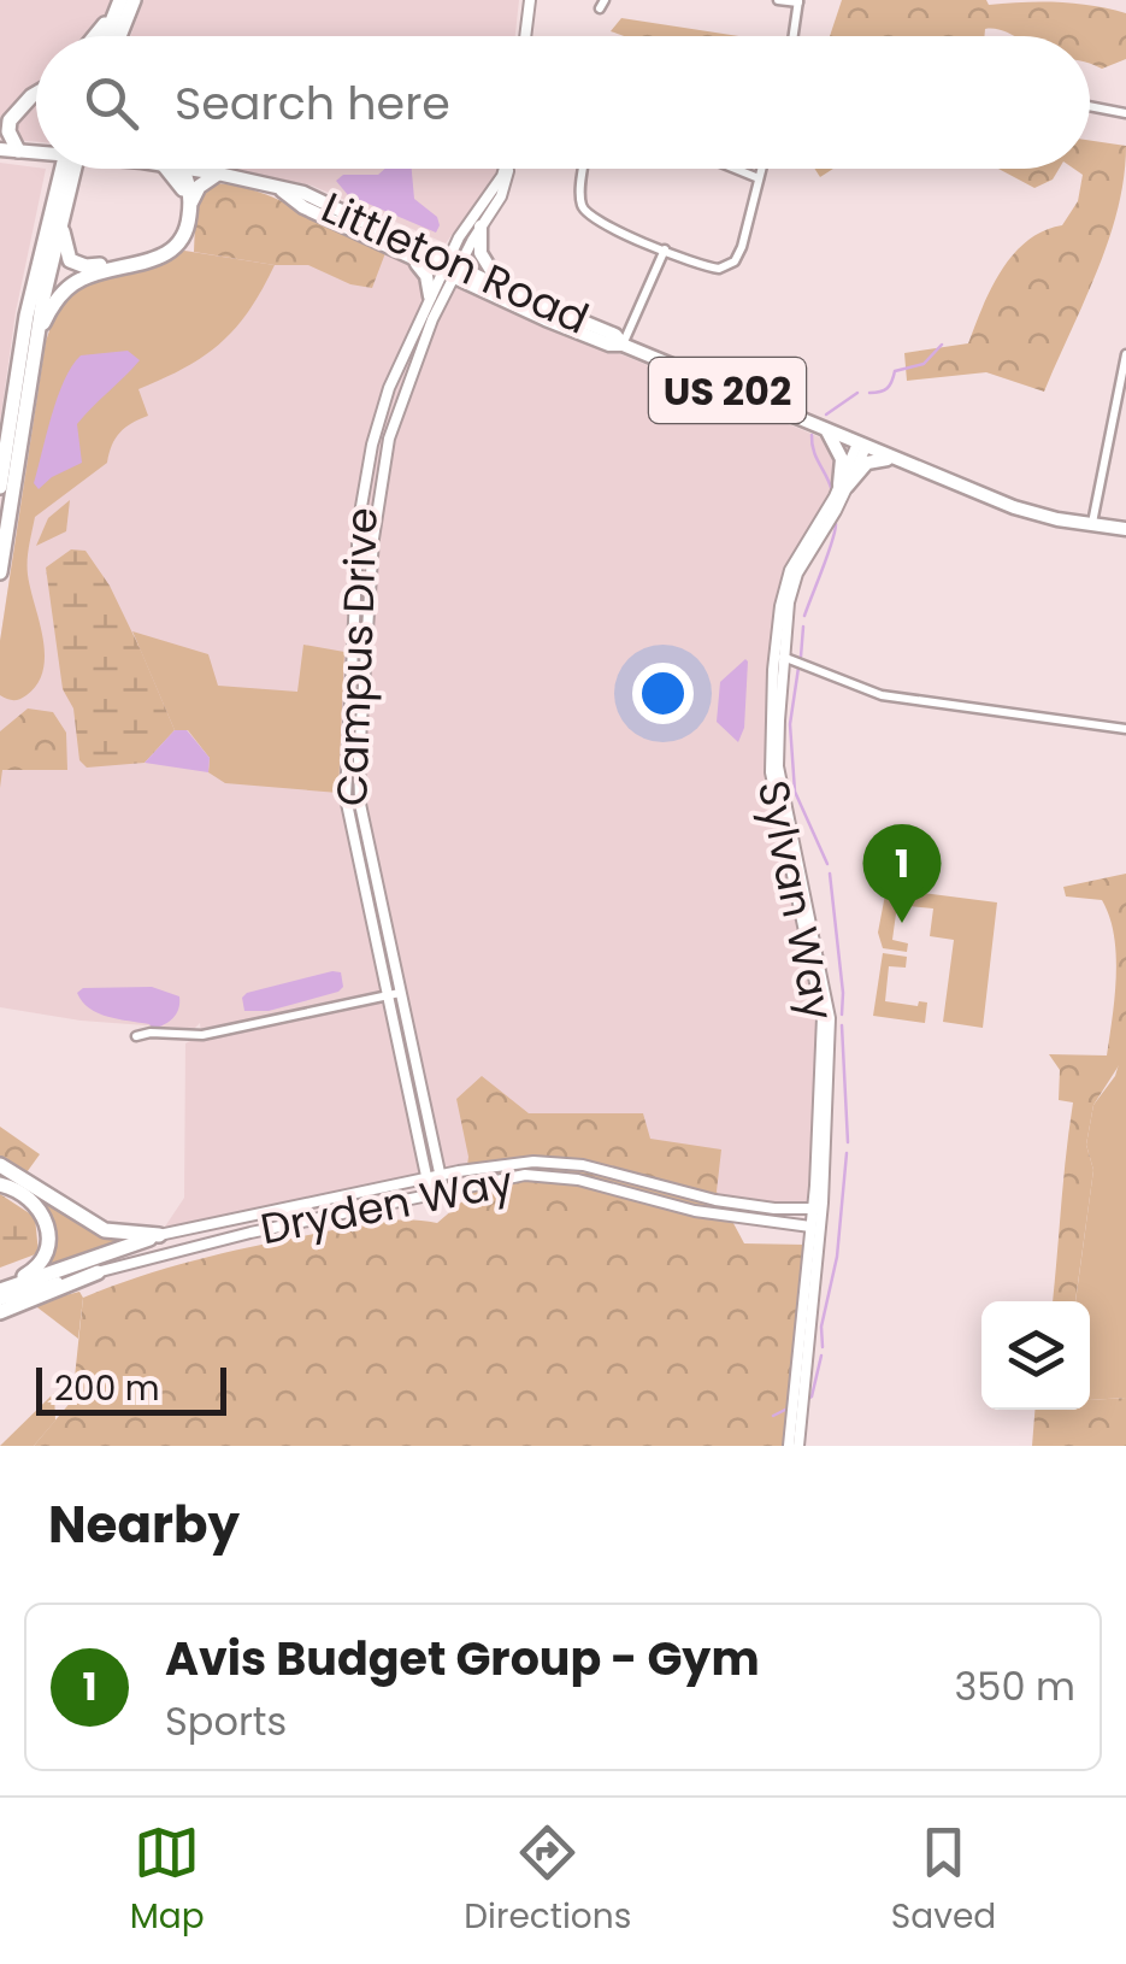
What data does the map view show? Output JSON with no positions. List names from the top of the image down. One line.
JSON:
{"streets":{"main road":["Littleton Road","US 202"],"street":["Campus Drive","Sylvan Way","Dryden Way"]},"crossings":[["Littleton Road","Campus Drive"],["Littleton Road","Sylvan Way"],["Campus Drive","Dryden Way"],["Sylvan Way","Dryden Way"]],"scale_bar":"200 m","page":{"search":"Search here","pins":"1","scale":"200 m","heading":"Nearby","list":[{"mark":"1","name":"Avis Budget Group - Gym","note":"Sports","value":"350 m"}],"nav":["Map","Directions","Saved"]}}
